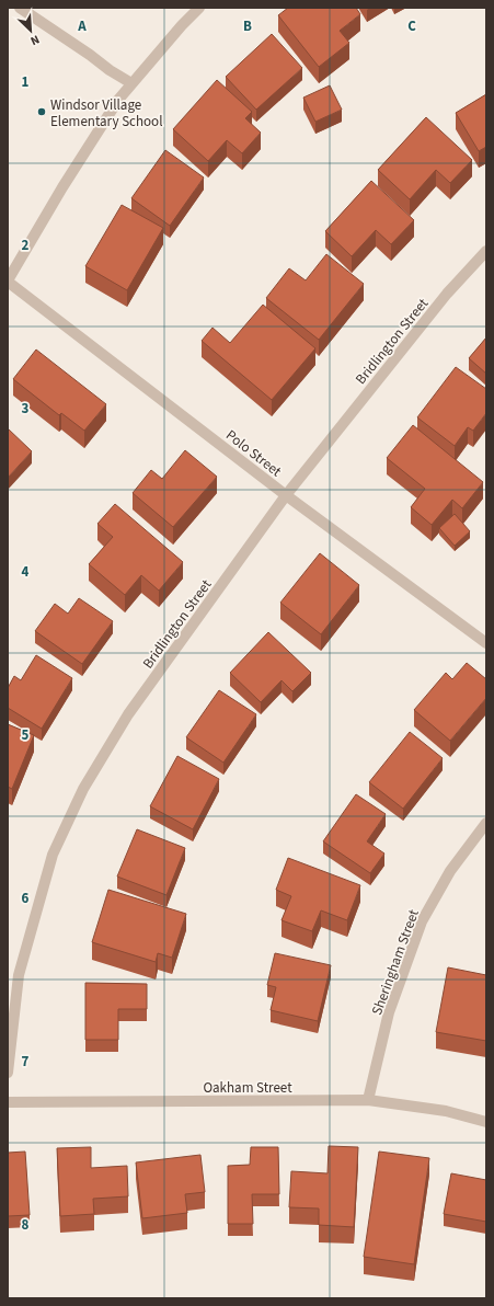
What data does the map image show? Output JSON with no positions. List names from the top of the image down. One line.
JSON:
{"streets":{"street":["Bridlington Street","Polo Street","Sheringham Street","Oakham Street"]},"crossings":[["Bridlington Street","Polo Street"],["Sheringham Street","Oakham Street"]],"places":["Windsor Village Elementary School"],"north":"bottom right","grid":{"columns":["A","B","C"],"rows":["1","2","3","4","5","6","7","8"]}}
